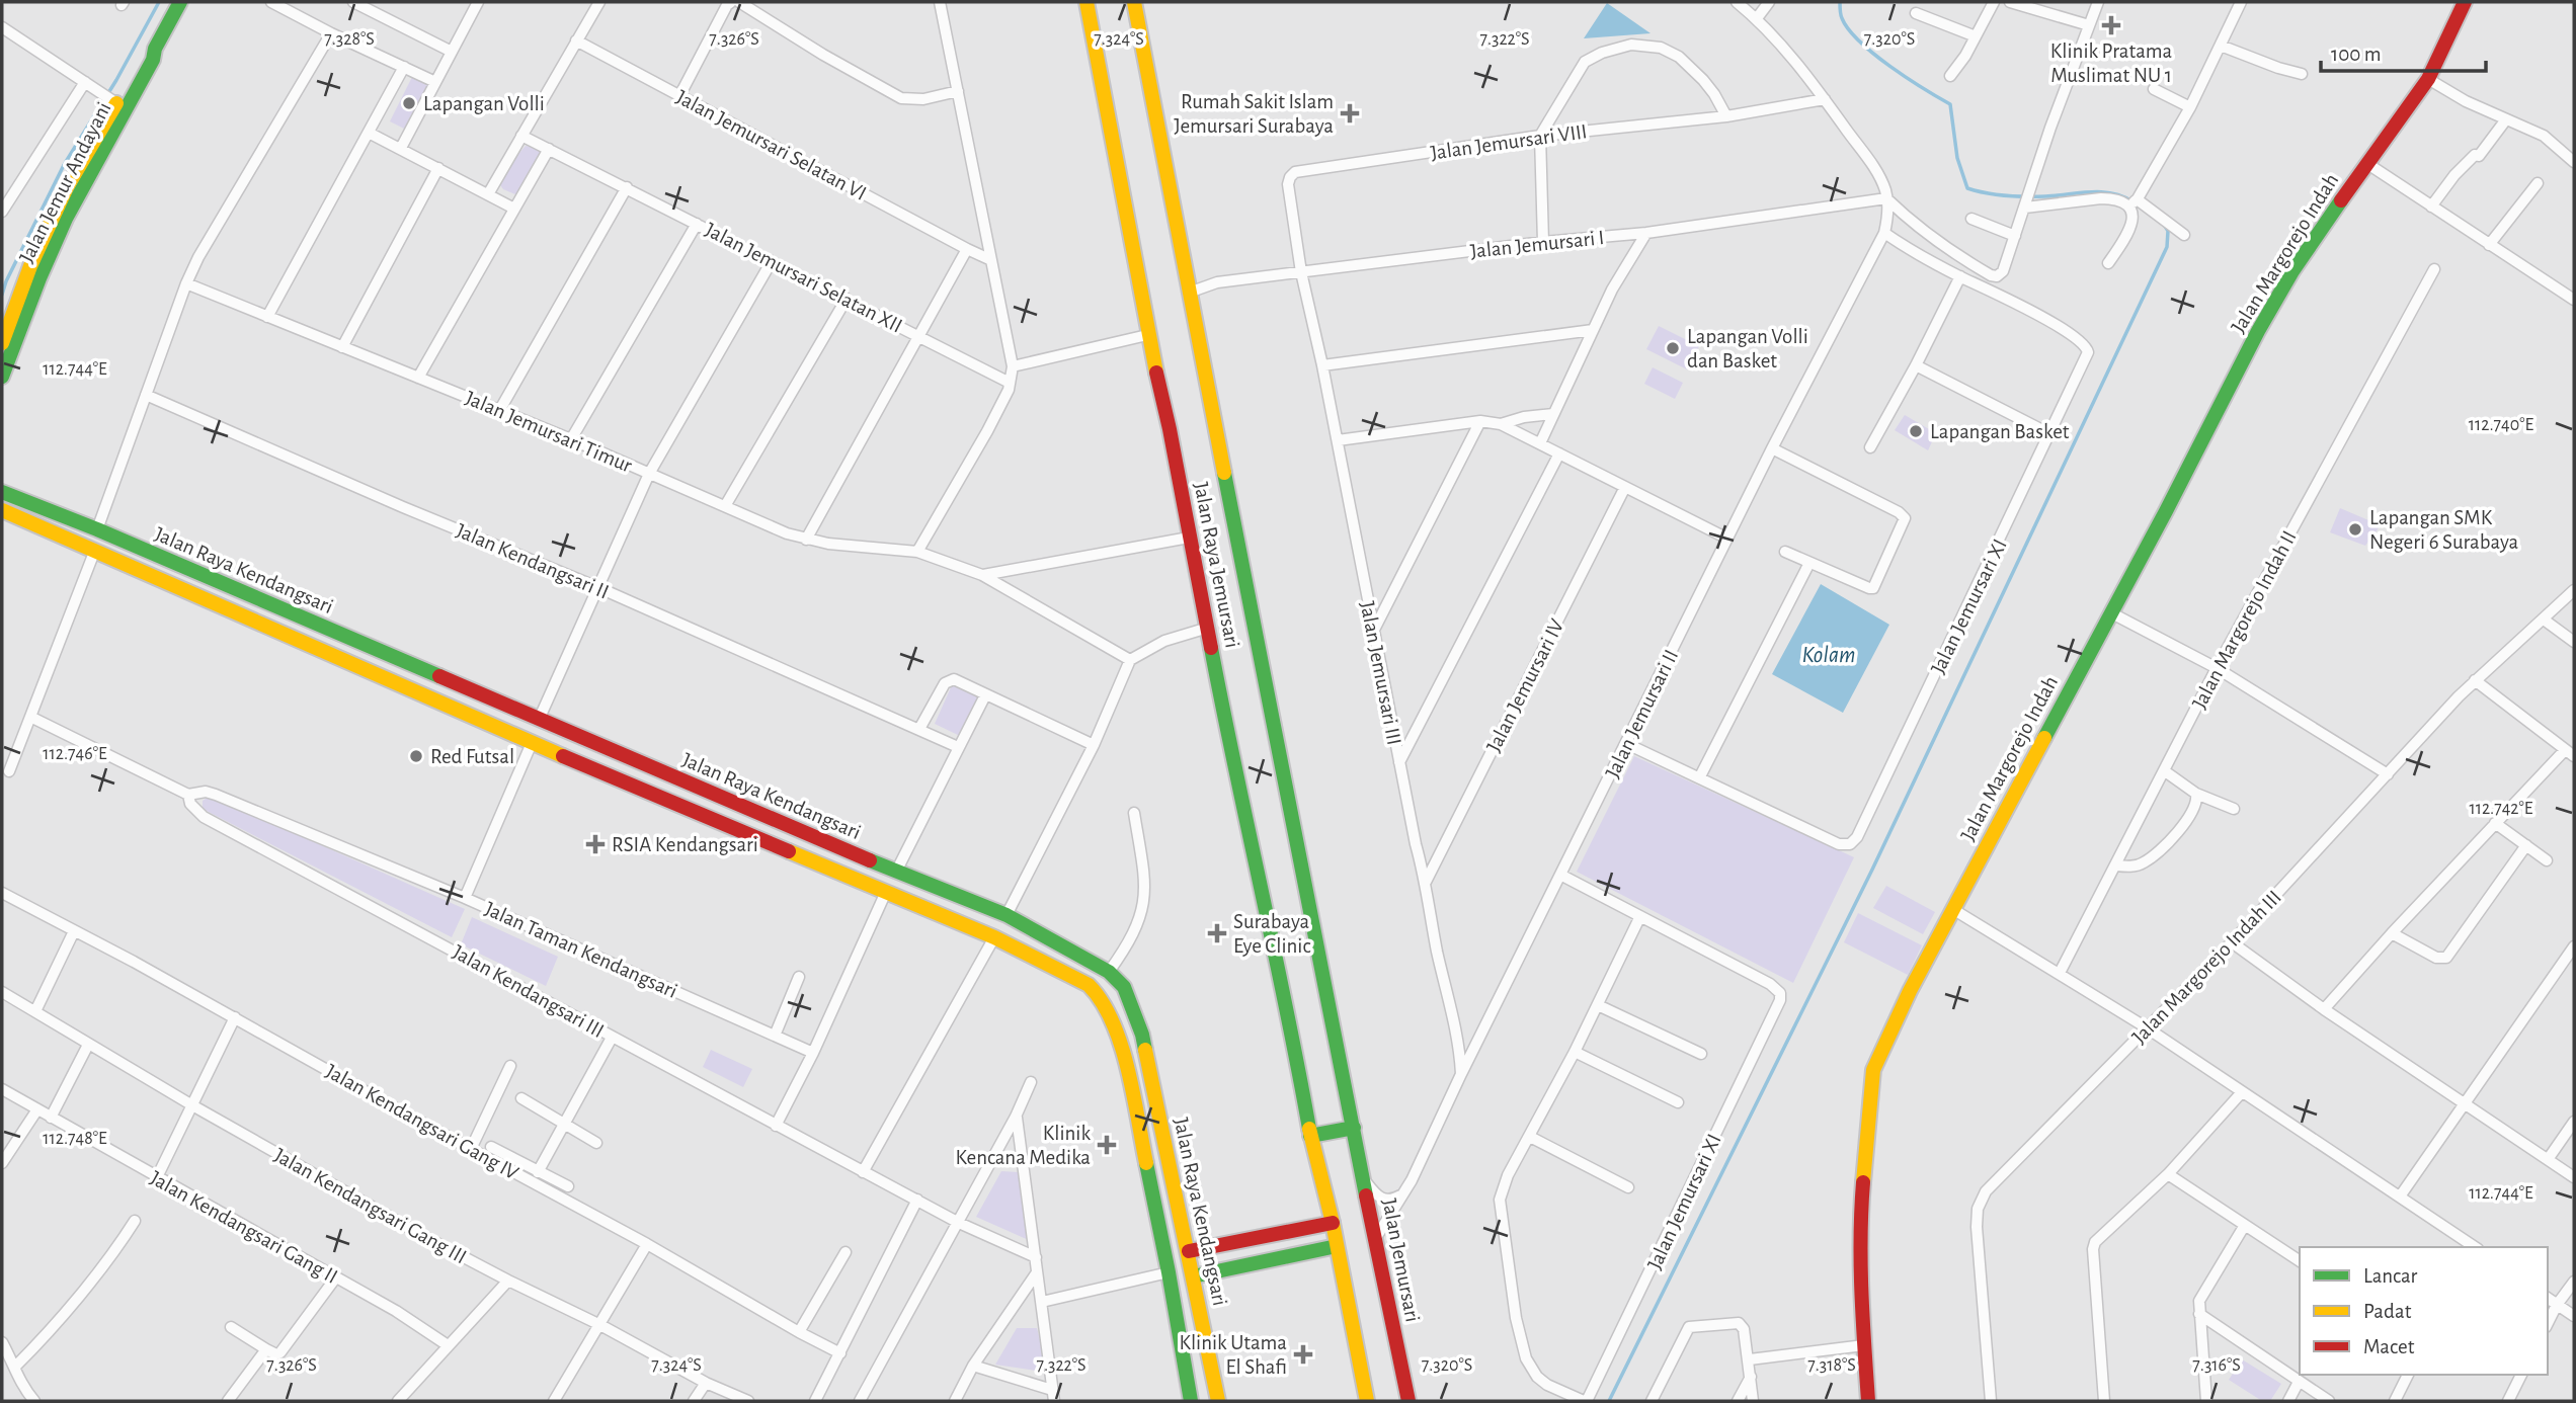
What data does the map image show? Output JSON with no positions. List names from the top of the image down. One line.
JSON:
{"streets":{"main road":["Jalan Jemur Andayani","Jalan Margorejo Indah","Jalan Raya Jemursari","Jalan Raya Kendangsari","Jalan Jemursari"],"street":["Jalan Jemursari VIII","Jalan Jemursari Selatan VI","Jalan Jemursari I","Jalan Jemursari Selatan XII","Jalan Jemursari Timur","Jalan Kendangsari II","Jalan Jemursari XI","Jalan Margorejo Indah II","Jalan Jemursari III","Jalan Jemursari IV","Jalan Jemursari II","Jalan Taman Kendangsari","Jalan Margorejo Indah III","Jalan Kendangsari III","Jalan Kendangsari Gang IV","Jalan Kendangsari Gang III","Jalan Kendangsari Gang II"]},"crossings":[["Jalan Jemursari VIII","Jalan Jemursari I"],["Jalan Jemursari VIII","Jalan Jemursari III"],["Jalan Jemursari I","Jalan Raya Jemursari"],["Jalan Jemursari I","Jalan Jemursari III"],["Jalan Raya Jemursari","Jalan Jemursari"],["Jalan Jemursari III","Jalan Jemursari IV"],["Jalan Jemursari III","Jalan Jemursari II"],["Jalan Jemursari II","Jalan Jemursari"],["Jalan Taman Kendangsari","Jalan Kendangsari III"]],"water":["Kolam"],"places":{"health":["Klinik Pratama Muslimat NU 1","Rumah Sakit Islam Jemursari Surabaya","RSIA Kendangsari","Surabaya Eye Clinic","Klinik Kencana Medika","Klinik Utama El Shafi"],"other":["Lapangan Volli","Lapangan Volli dan Basket","Lapangan Basket","Lapangan SMK Negeri 6 Surabaya","Red Futsal"]},"legend":["Lancar","Padat","Macet"],"scale_bar":"100 m","coordinates":["7.328°S","7.326°S","7.324°S","7.322°S","7.320°S","112.744°E","112.740°E","112.746°E","112.742°E","112.748°E","7.318°S","7.316°S"]}
